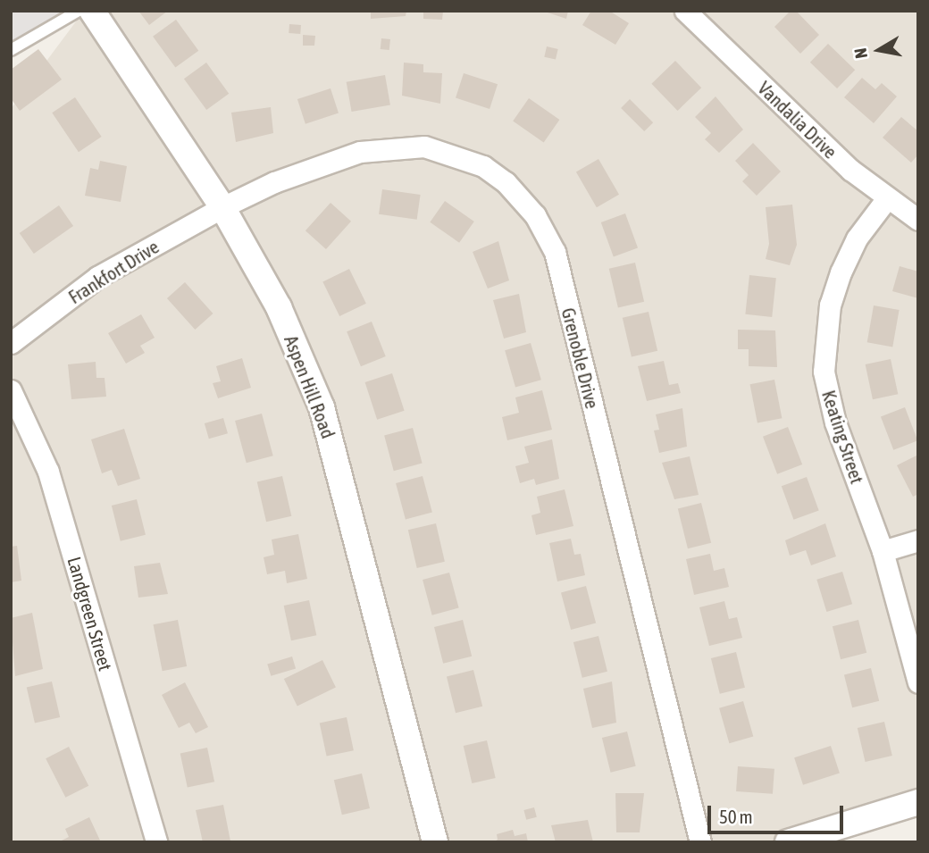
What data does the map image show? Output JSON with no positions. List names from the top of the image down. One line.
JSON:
{"streets":{"street":["Vandalia Drive","Frankfort Drive","Grenoble Drive","Aspen Hill Road","Keating Street","Landgreen Street"]},"crossings":[["Vandalia Drive","Keating Street"],["Frankfort Drive","Grenoble Drive"],["Frankfort Drive","Aspen Hill Road"],["Grenoble Drive","Aspen Hill Road"]],"scale_bar":"50 m","north":"left"}
